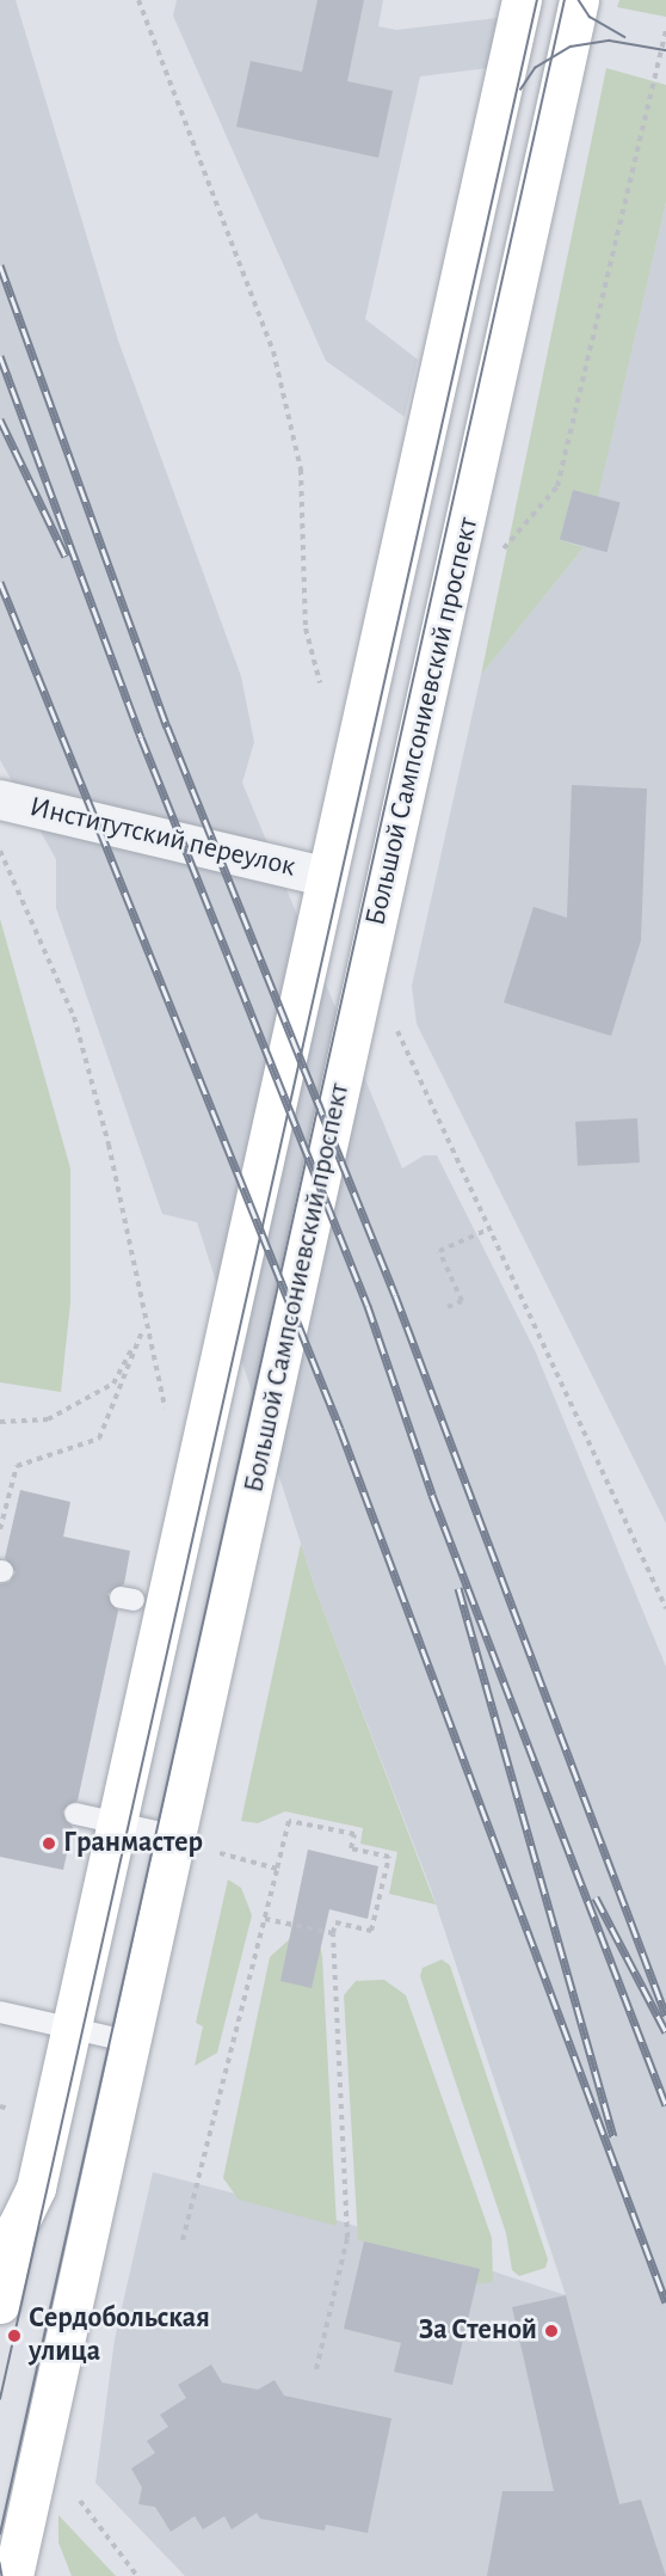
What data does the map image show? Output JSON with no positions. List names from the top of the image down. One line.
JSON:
{"streets":{"main road":["Большой Сампсониевский проспект"],"street":["Институтский переулок"]},"places":["Гранмастер","За Стеной","Сердобольская улица"]}
